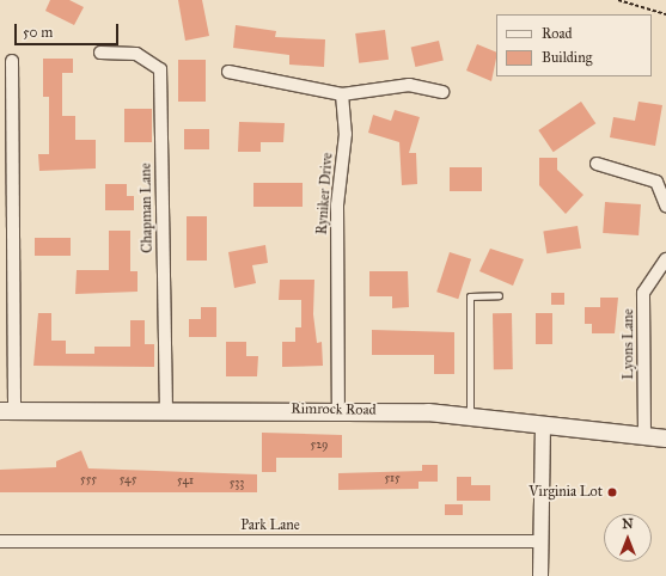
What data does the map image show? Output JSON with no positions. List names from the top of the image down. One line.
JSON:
{"streets":{"main road":["Rimrock Road"],"street":["Ryniker Drive","Chapman Lane","Lyons Lane","Park Lane"]},"crossings":[["Ryniker Drive","Rimrock Road"],["Chapman Lane","Rimrock Road"],["Lyons Lane","Rimrock Road"]],"places":["Virginia Lot"],"house_numbers":["529","515","555","545","541","533"],"legend":["Road","Building"],"scale_bar":"50 m","north":"top"}
